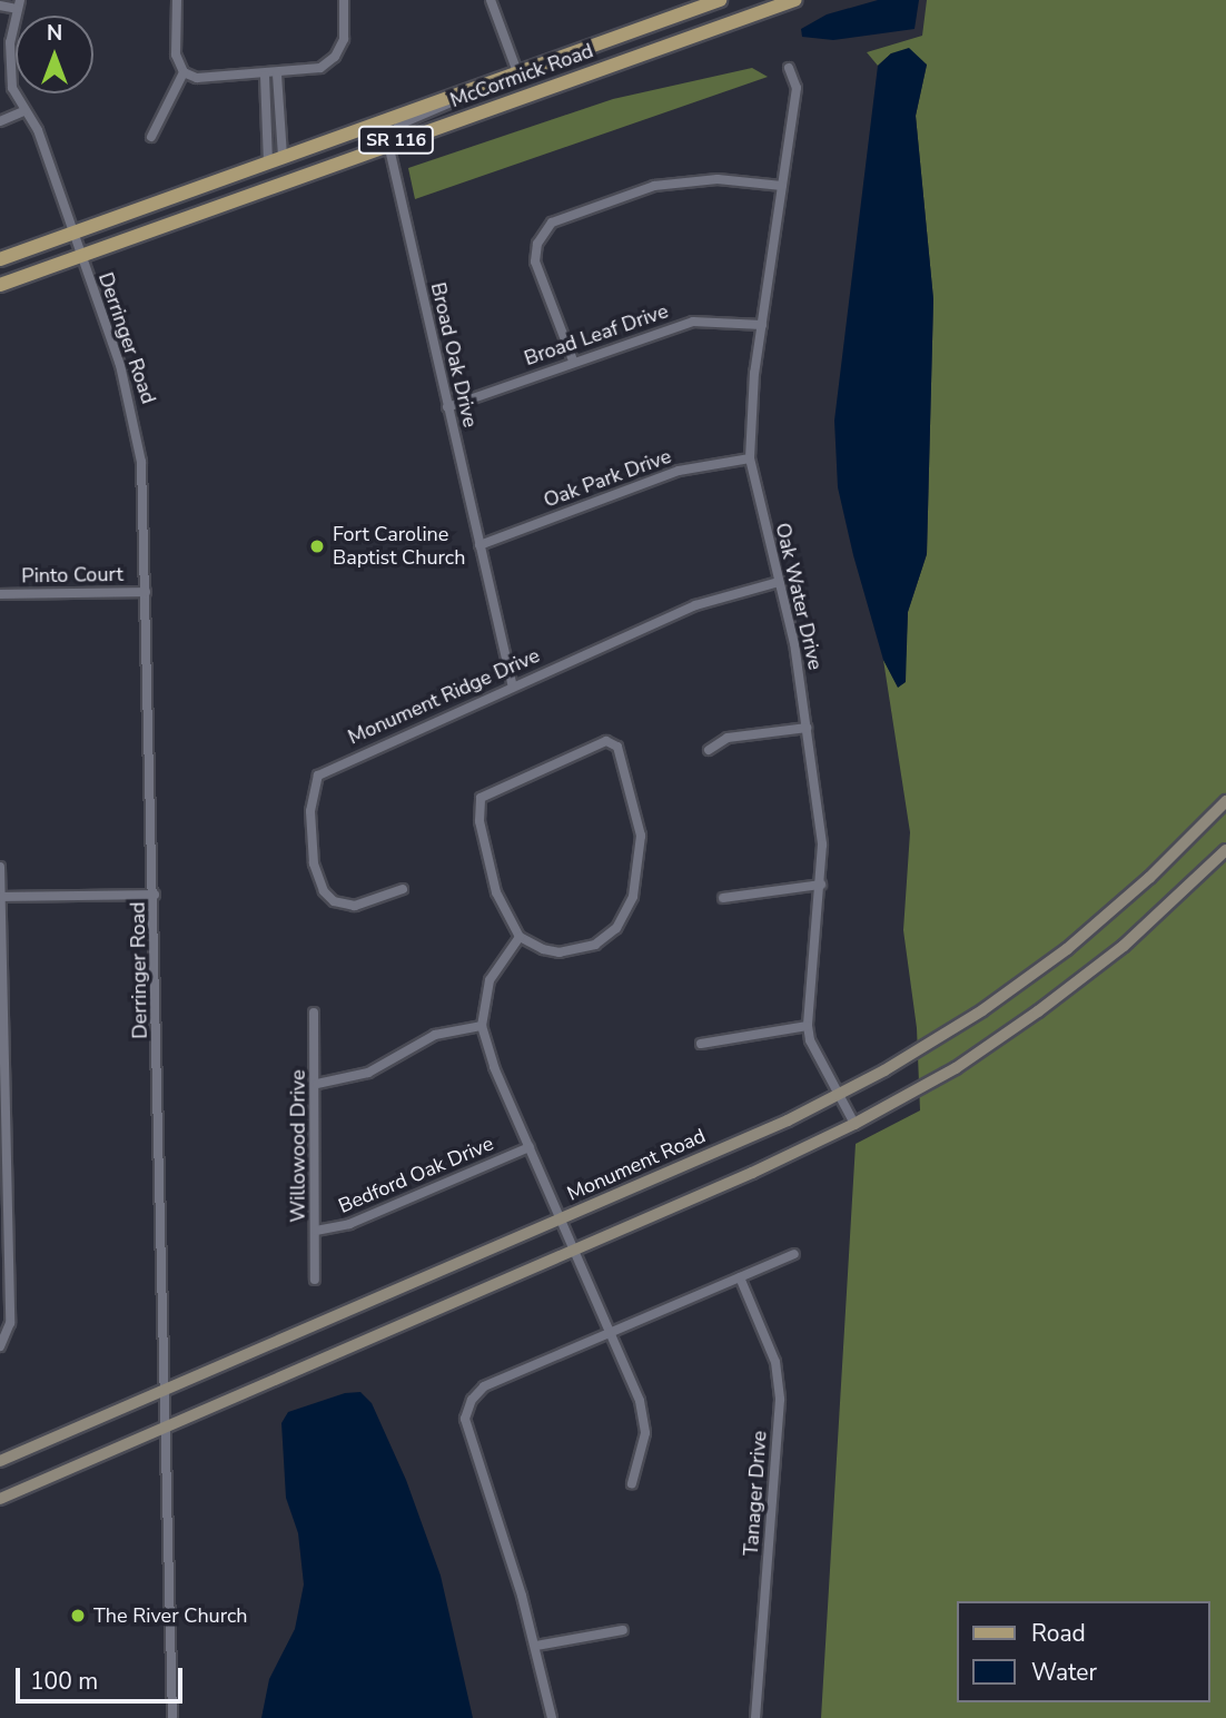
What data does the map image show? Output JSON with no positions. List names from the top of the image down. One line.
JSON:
{"streets":{"main road":["McCormick Road","SR 116","Monument Road"],"street":["Broad Leaf Drive","Derringer Road","Broad Oak Drive","Oak Park Drive","Pinto Court","Oak Water Drive","Monument Ridge Drive","Willowood Drive","Bedford Oak Drive","Tanager Drive"]},"crossings":[["McCormick Road","Derringer Road"],["McCormick Road","Broad Oak Drive"],["Broad Leaf Drive","Broad Oak Drive"],["Broad Leaf Drive","Oak Water Drive"],["Derringer Road","Pinto Court"],["Derringer Road","Monument Road"],["Broad Oak Drive","Oak Park Drive"],["Broad Oak Drive","Monument Ridge Drive"],["Oak Park Drive","Oak Water Drive"],["Oak Water Drive","Monument Ridge Drive"],["Oak Water Drive","Monument Road"],["Willowood Drive","Bedford Oak Drive"]],"places":["Fort Caroline Baptist Church","The River Church"],"legend":["Road","Water"],"scale_bar":"100 m","north":"top"}
